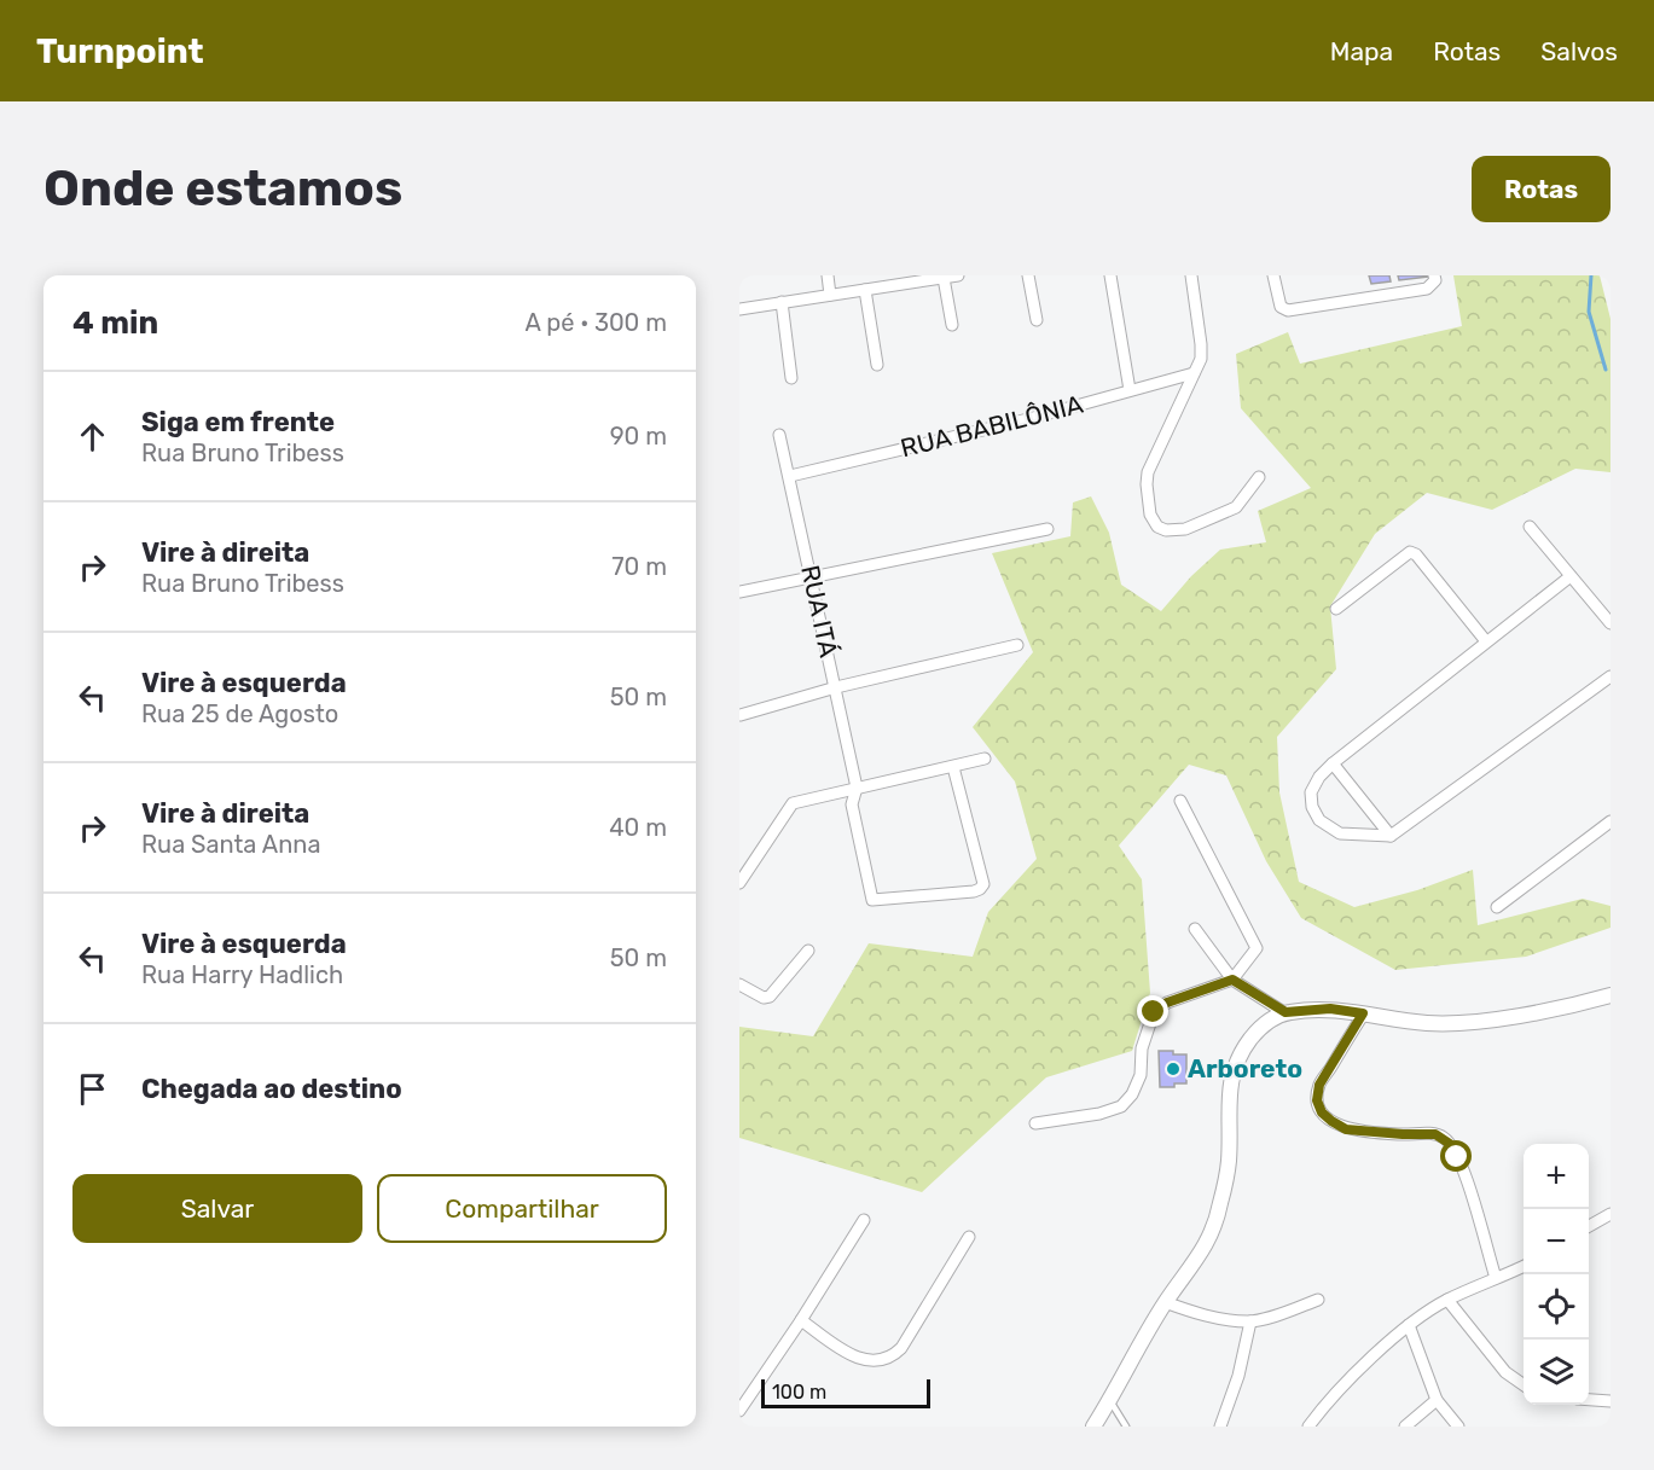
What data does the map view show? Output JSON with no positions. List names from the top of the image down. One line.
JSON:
{"streets":{"street":["RUA BABILÔNIA","RUA ITÁ"]},"crossings":[["RUA BABILÔNIA","RUA ITÁ"]],"places":["Arboreto"],"scale_bar":"100 m","page":{"header":"Turnpoint","nav":["Mapa","Rotas","Salvos"],"buttons":["Rotas",["Salvar","Compartilhar"]],"title":"Onde estamos","heading":["4 min","A pé · 300 m"],"list":[["Siga em frente","Rua Bruno Tribess","90 m"],["Vire à direita","Rua Bruno Tribess","70 m"],["Vire à esquerda","Rua 25 de Agosto","50 m"],["Vire à direita","Rua Santa Anna","40 m"],["Vire à esquerda","Rua Harry Hadlich","50 m"],"Chegada ao destino"],"map_buttons":["+","−"],"scale":"100 m"}}
